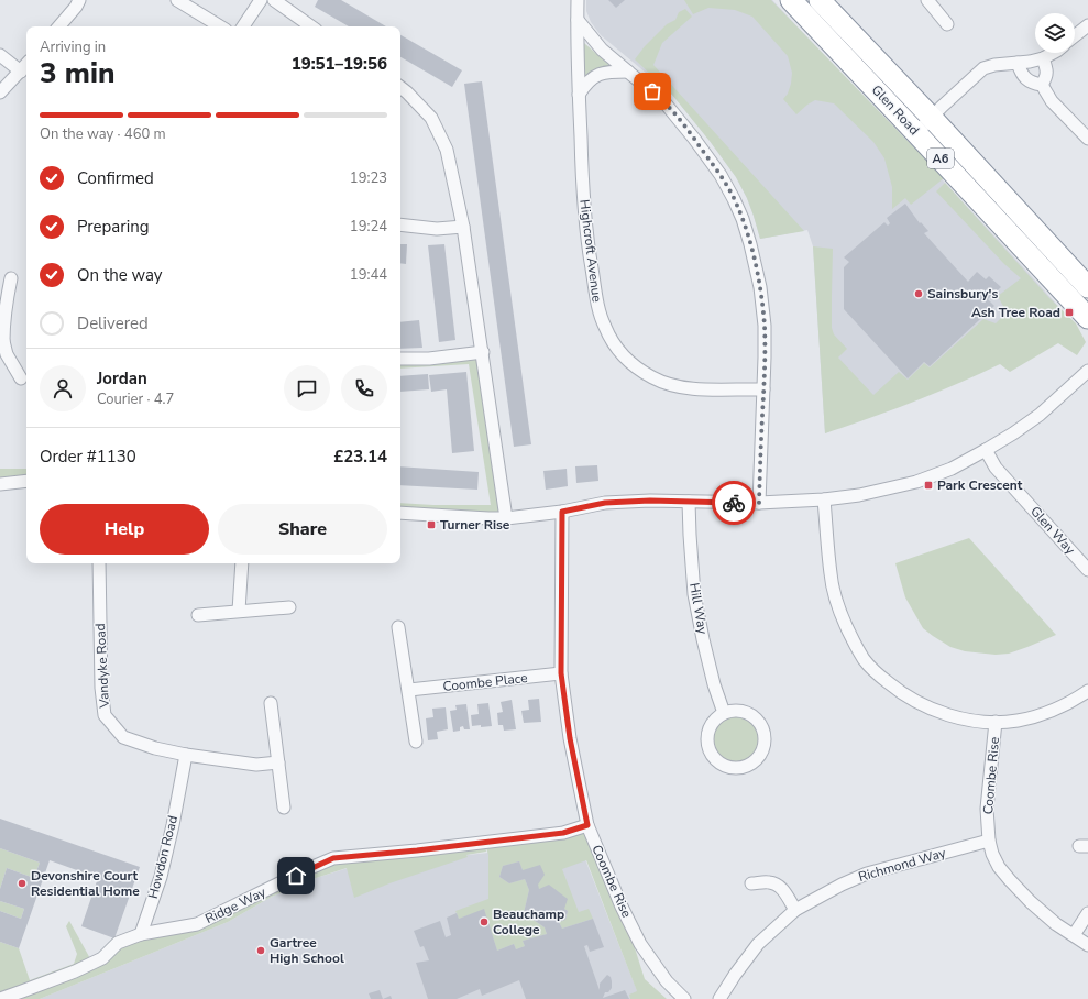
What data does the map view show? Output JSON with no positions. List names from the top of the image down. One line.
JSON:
{"streets":{"highway":["Glen Road","A6"],"street":["Highcroft Avenue","Glen Way","Hill Way","Vandyke Road","Coombe Place","Coombe Rise","Howdon Road","Richmond Way","Ridge Way"]},"crossings":[["Vandyke Road","Howdon Road"],["Coombe Place","Coombe Rise"],["Coombe Rise","Richmond Way"],["Coombe Rise","Ridge Way"],["Howdon Road","Ridge Way"]],"places":{"other":["Sainsbury's","Devonshire Court Residential Home","Beauchamp College","Gartree High School"],"transit":["Ash Tree Road","Park Crescent","Turner Rise"]},"page":{"heading":["3 min","Arriving in","19:51–19:56"],"panel":["Jordan","Courier · 4.7","Order #1130","£23.14"],"bar":"On the way · 460 m","list":[["Confirmed","19:23"],["Preparing","19:24"],["On the way","19:44"],"Delivered"],"buttons":["Help","Share"]}}
